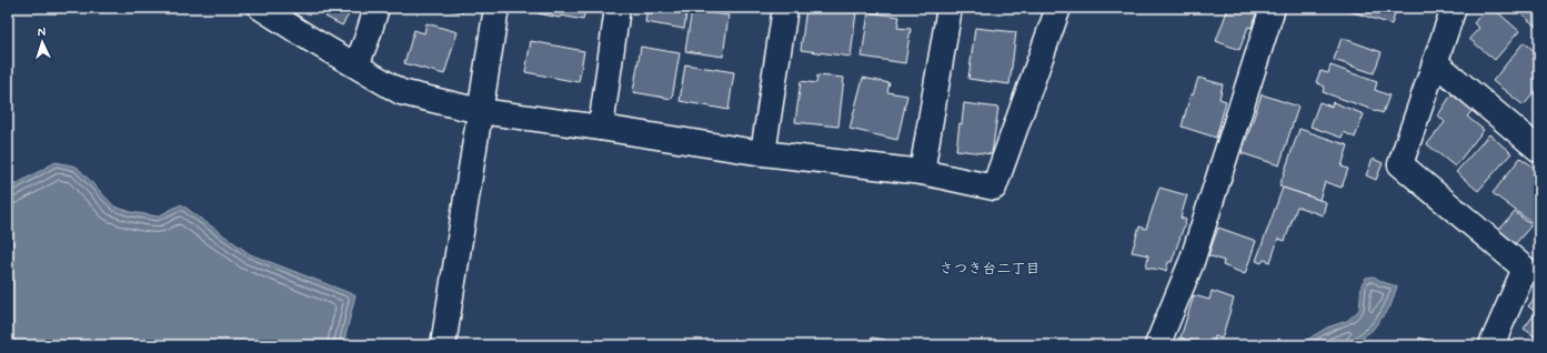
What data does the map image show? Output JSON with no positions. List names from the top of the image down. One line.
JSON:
{"districts":["さつき台二丁目"],"north":"top"}
